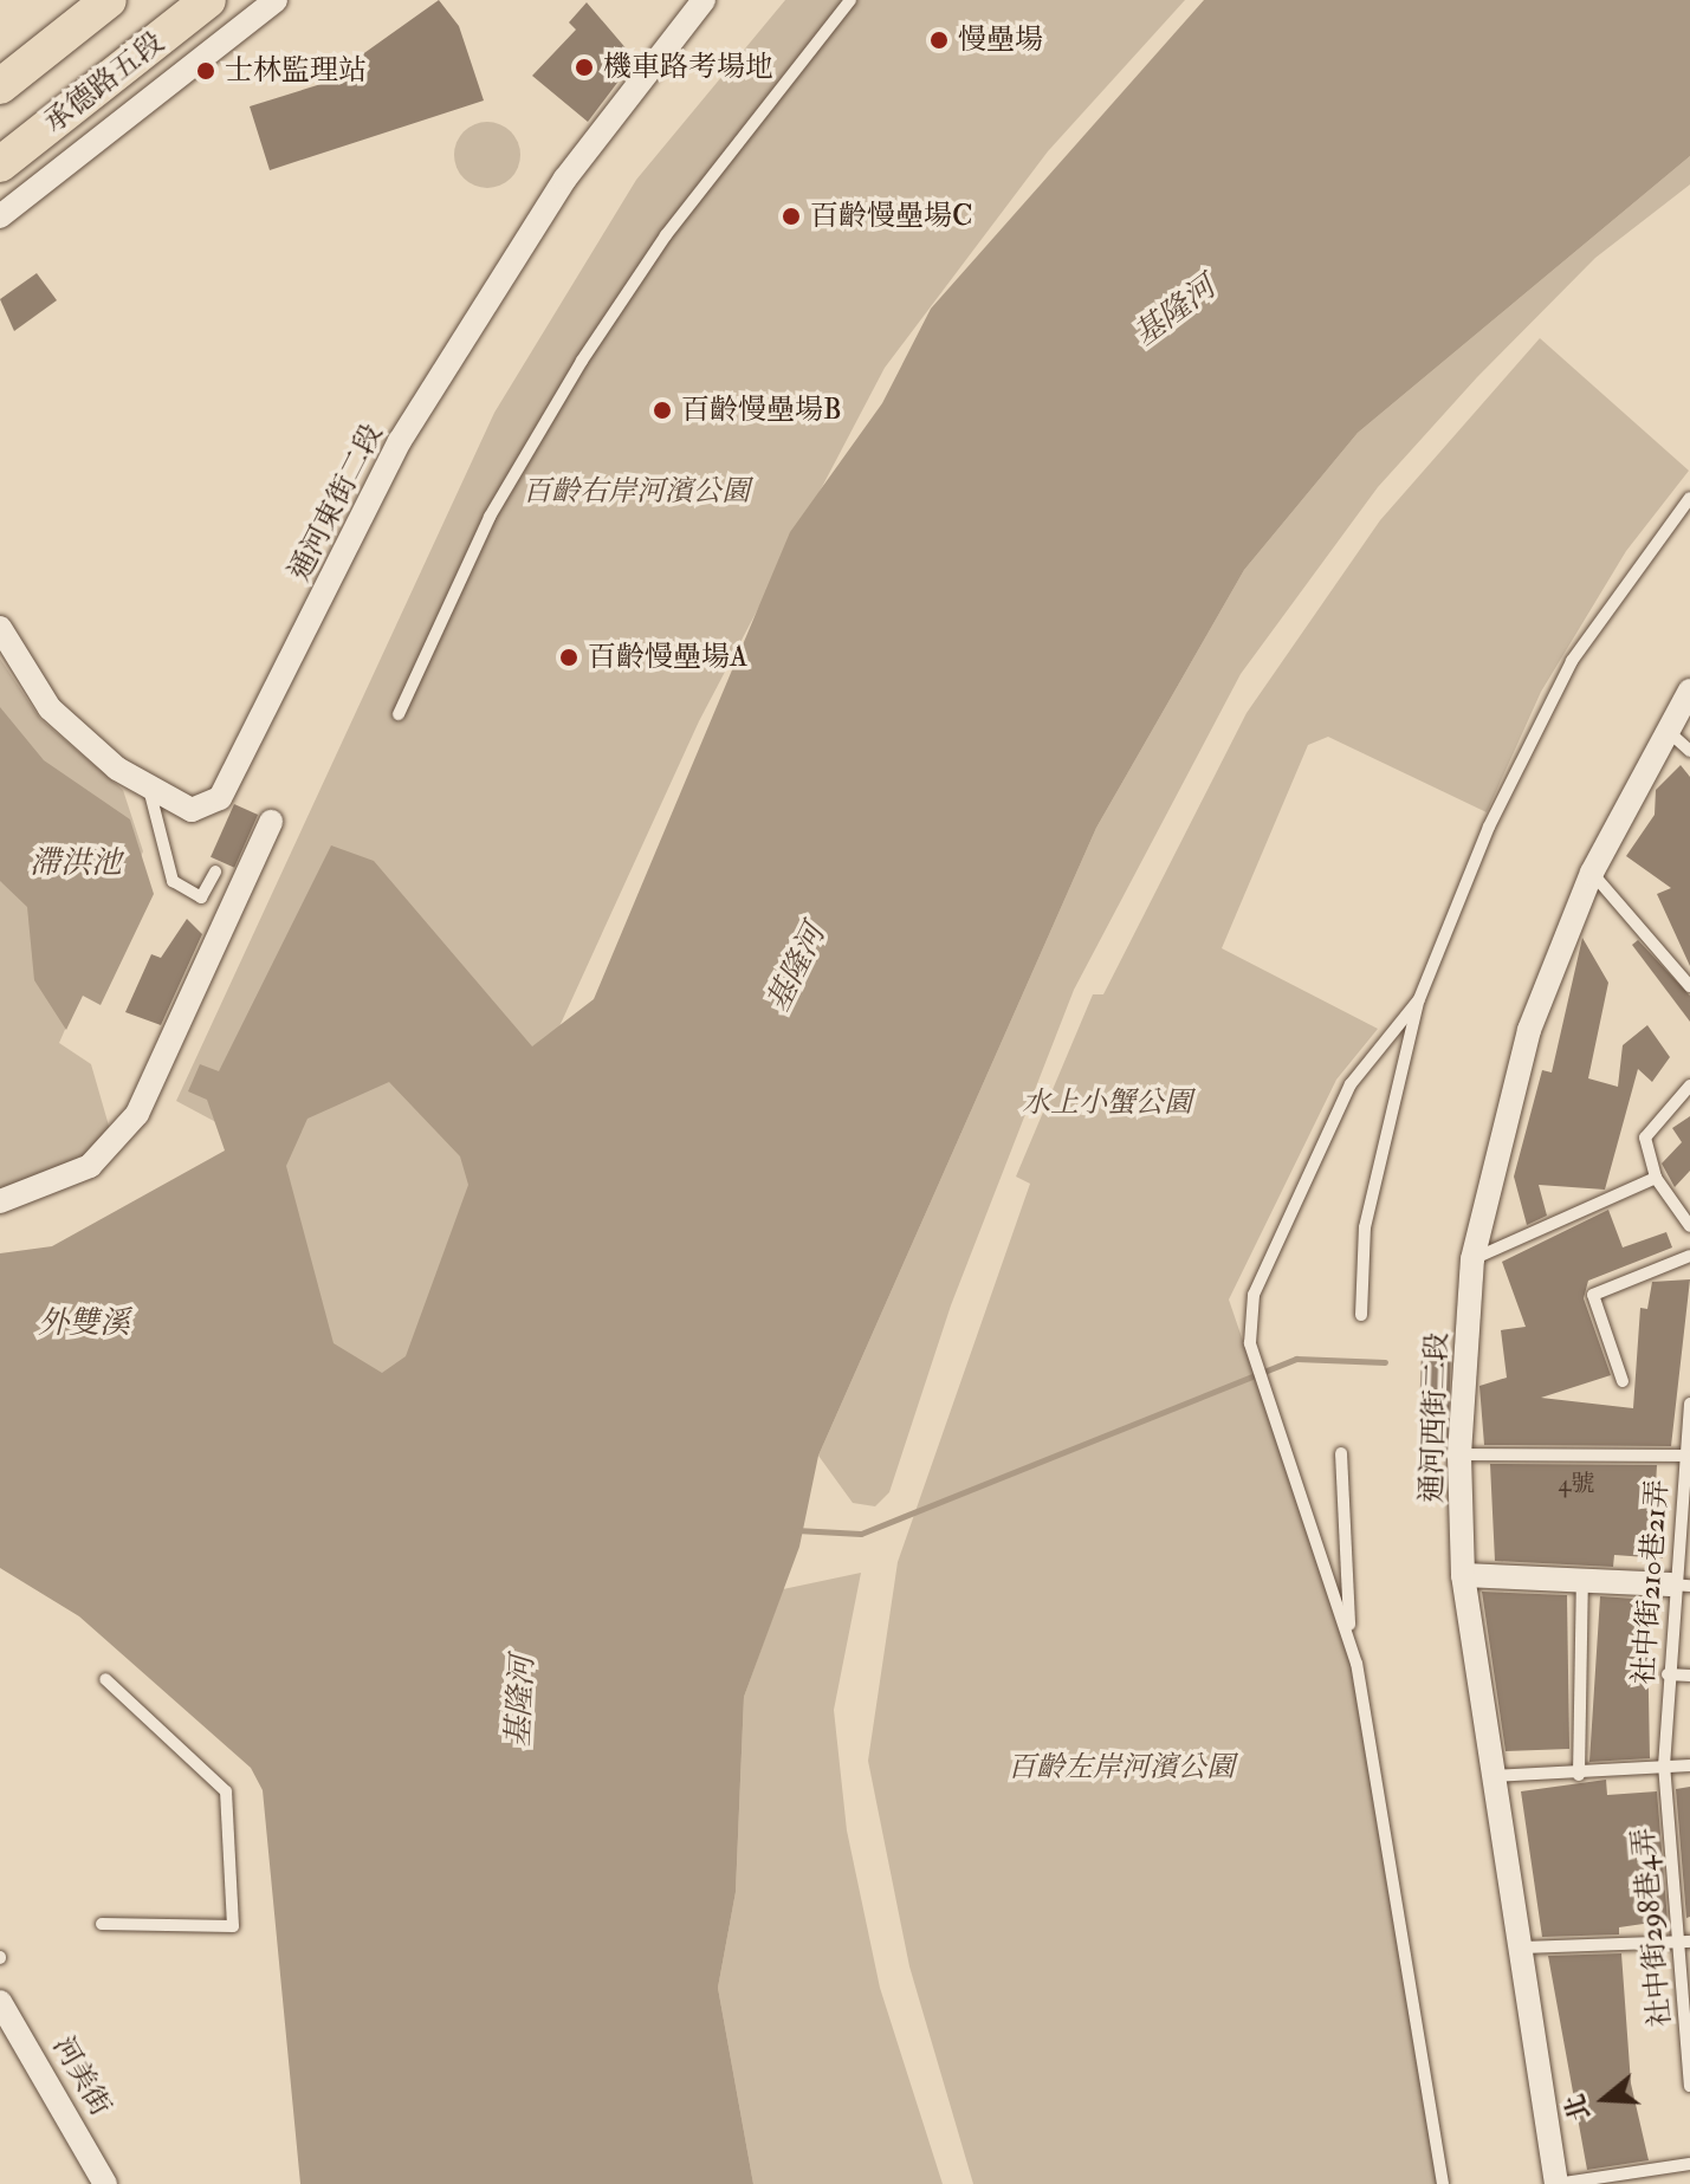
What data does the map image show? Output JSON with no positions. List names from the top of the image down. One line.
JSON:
{"streets":{"main road":["承德路五段"],"street":["通河東街二段","通河西街二段","河美街"],"lane":["社中街210巷21弄","社中街298巷4弄"]},"crossings":[["社中街210巷21弄","社中街298巷4弄"]],"water":["基隆河","滯洪池","外雙溪"],"parks":["百齡右岸河濱公園","水上小蟹公園","百齡左岸河濱公園"],"places":["慢壘場","機車路考場地","士林監理站","百齡慢壘場C","百齡慢壘場B","百齡慢壘場A"],"house_numbers":["4號"],"north":"left"}
